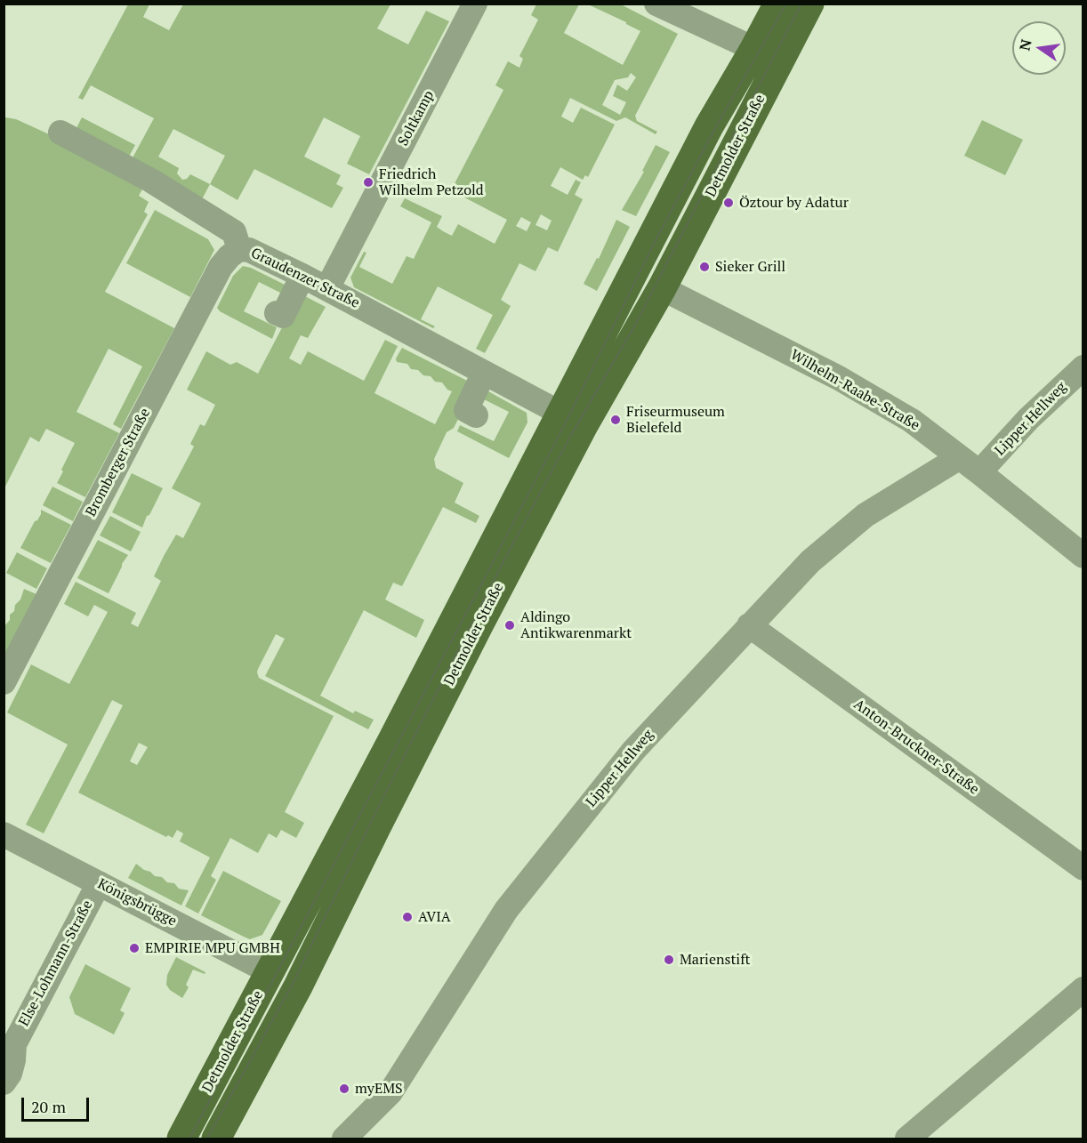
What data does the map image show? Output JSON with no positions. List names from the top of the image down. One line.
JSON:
{"streets":{"main road":["Detmolder Straße"],"street":["Soltkamp","Graudenzer Straße","Wilhelm-Raabe-Straße","Lipper Hellweg","Bromberger Straße","Anton-Bruckner-Straße","Königsbrügge","Else-Lohmann-Straße"]},"crossings":[["Soltkamp","Graudenzer Straße"],["Detmolder Straße","Graudenzer Straße"],["Detmolder Straße","Wilhelm-Raabe-Straße"],["Detmolder Straße","Königsbrügge"],["Graudenzer Straße","Bromberger Straße"],["Wilhelm-Raabe-Straße","Lipper Hellweg"],["Lipper Hellweg","Anton-Bruckner-Straße"],["Königsbrügge","Else-Lohmann-Straße"]],"places":["Friedrich Wilhelm Petzold","Öztour by Adatur","Sieker Grill","Friseurmuseum Bielefeld","Aldingo Antikwarenmarkt","AVIA","EMPIRIE MPU GMBH","Marienstift","myEMS"],"scale_bar":"20 m","north":"left"}
